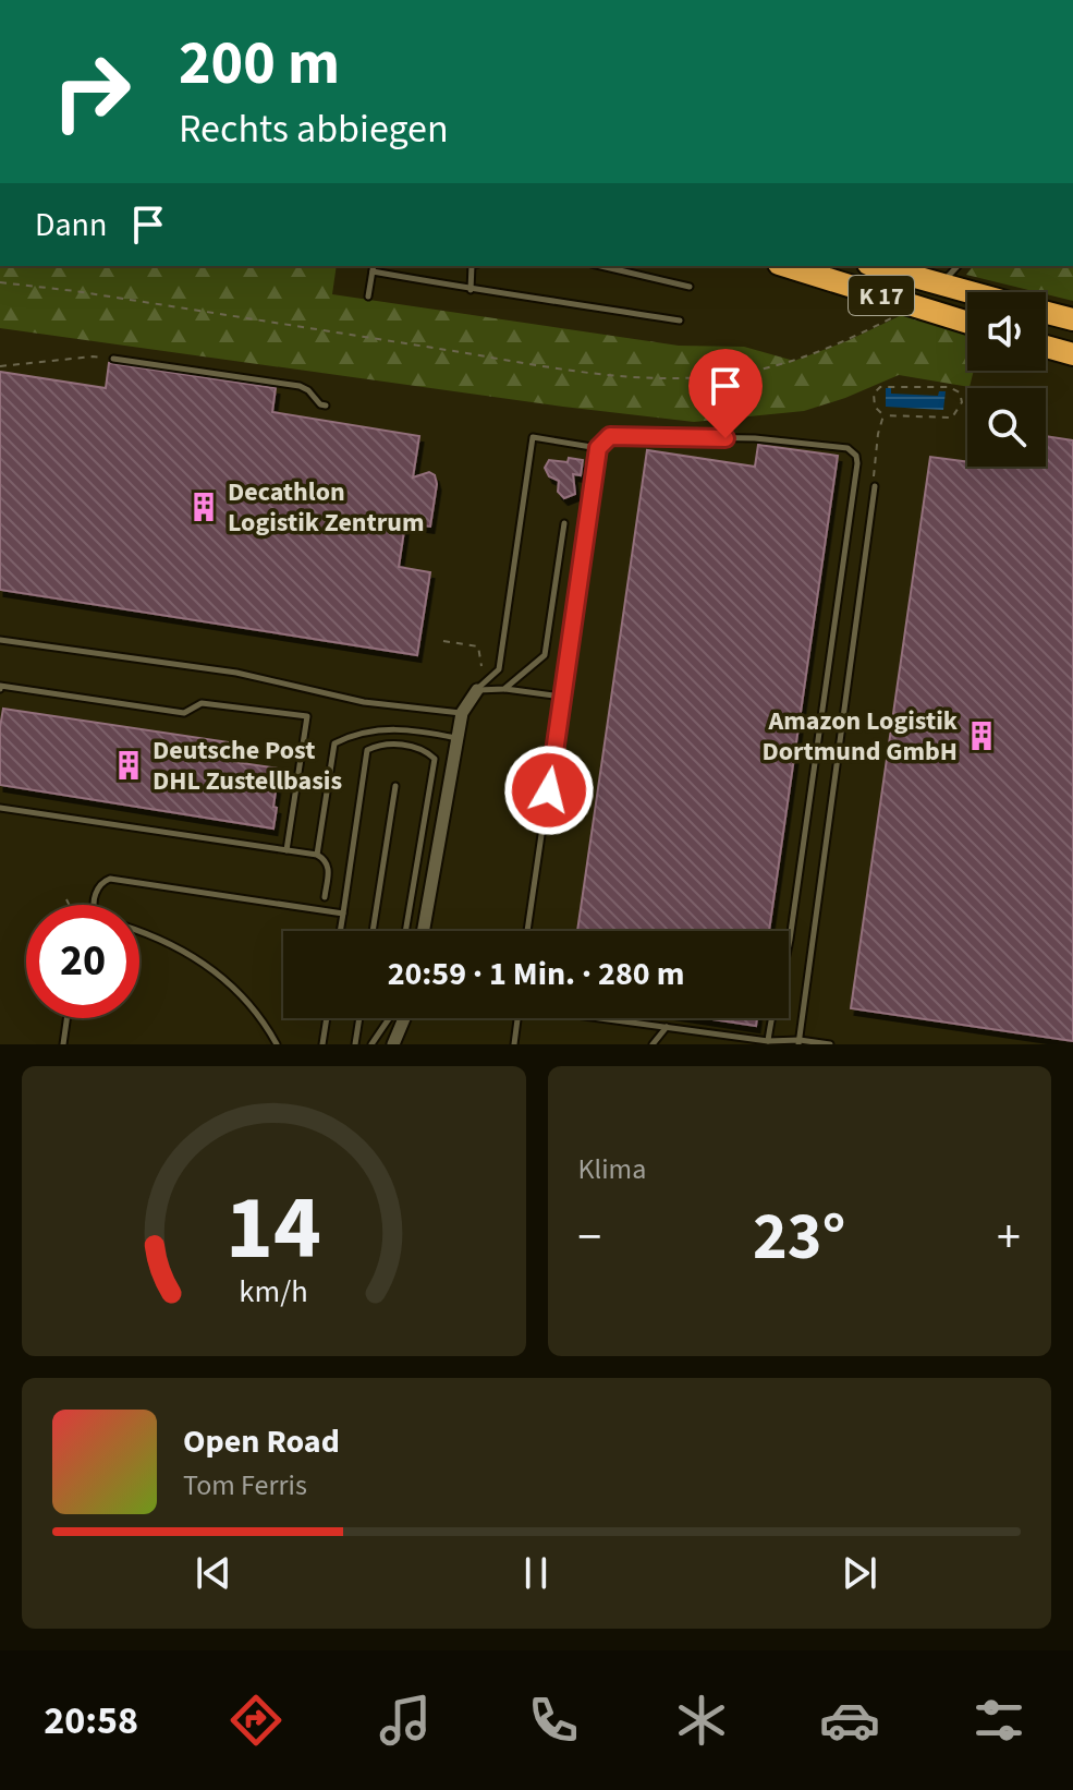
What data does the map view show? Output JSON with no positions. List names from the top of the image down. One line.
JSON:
{"streets":{"highway":["K 17"]},"places":{"building":["Decathlon Logistik Zentrum","Amazon Logistik Dortmund GmbH","Deutsche Post DHL Zustellbasis"]},"page":{"turn":["200 m","Rechts abbiegen"],"then":"Dann","limit":"20","trip":"20:59 · 1 Min. · 280 m","tile":"Klima","heat":["−","23°","+"],"song":["Open Road","Tom Ferris"],"tabs":"20:58","gauge":["14","km/h"]}}
